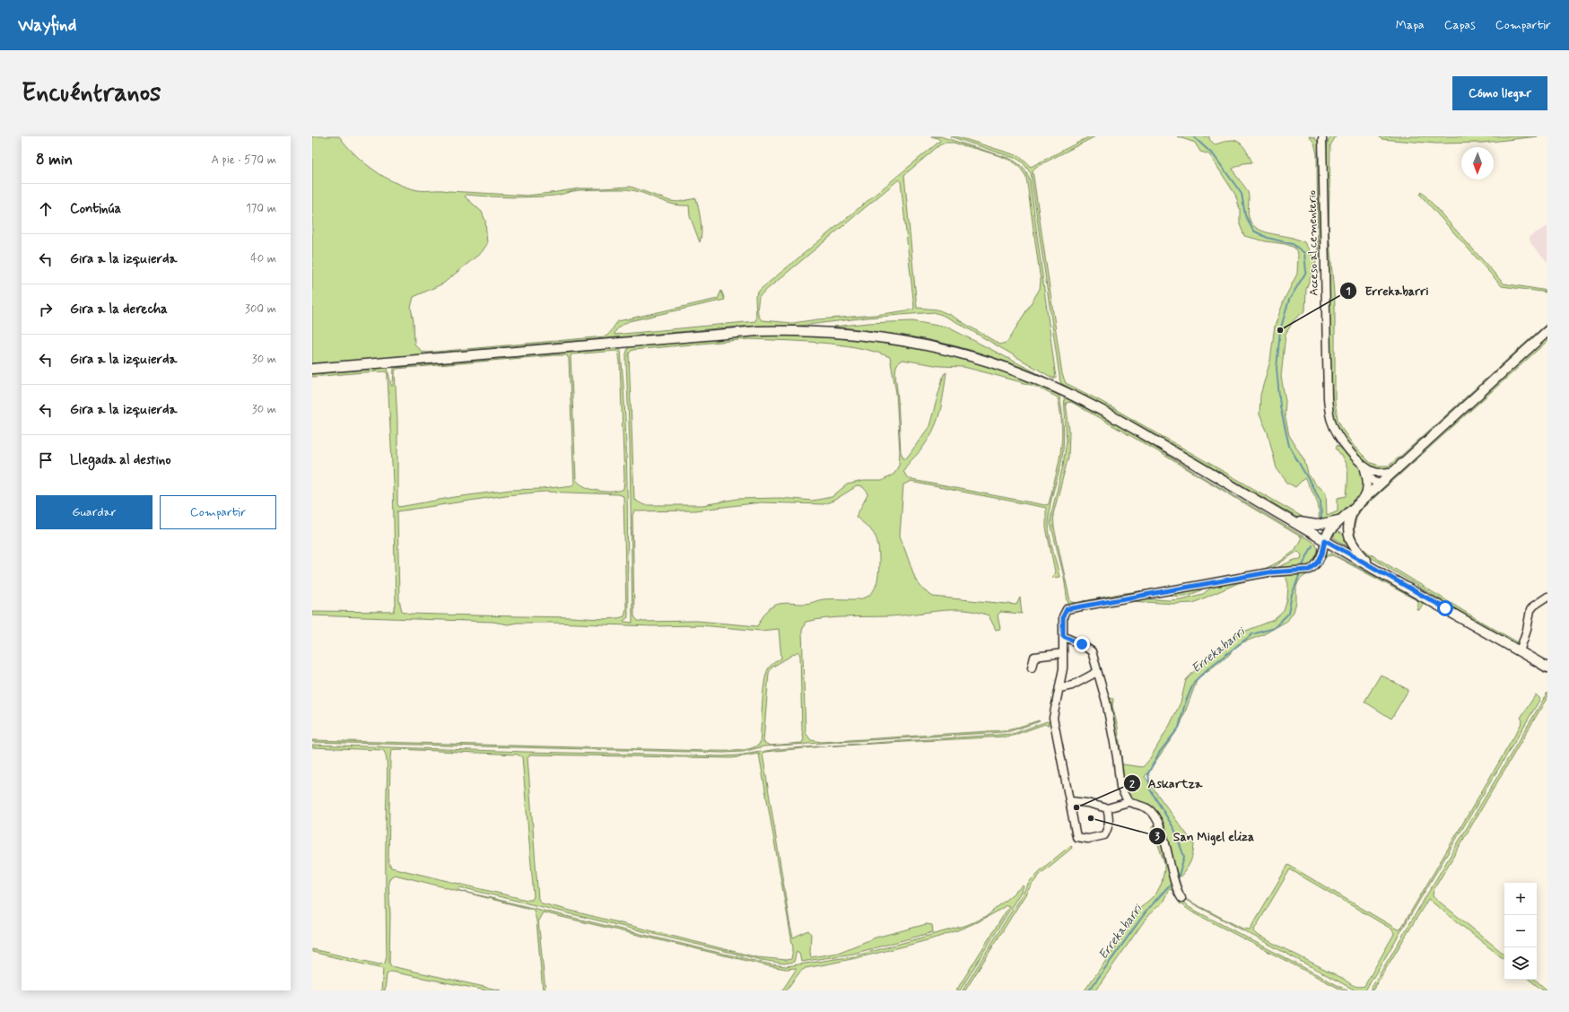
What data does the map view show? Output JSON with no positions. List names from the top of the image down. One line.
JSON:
{"streets":{"street":["Acceso al cementerio"]},"water":["Errekabarri"],"places":["Errekabarri","Askartza","San Migel eliza"],"north":"bottom","page":{"header":"Wayfind","nav":["Mapa","Capas","Compartir"],"buttons":["Cómo llegar",["Guardar","Compartir"]],"title":"Encuéntranos","heading":["8 min","A pie · 570 m"],"list":[["Continúa","170 m"],["Gira a la izquierda","40 m"],["Gira a la derecha","300 m"],["Gira a la izquierda","30 m"],["Gira a la izquierda","30 m"],"Llegada al destino"],"map_buttons":["+","−"]}}
